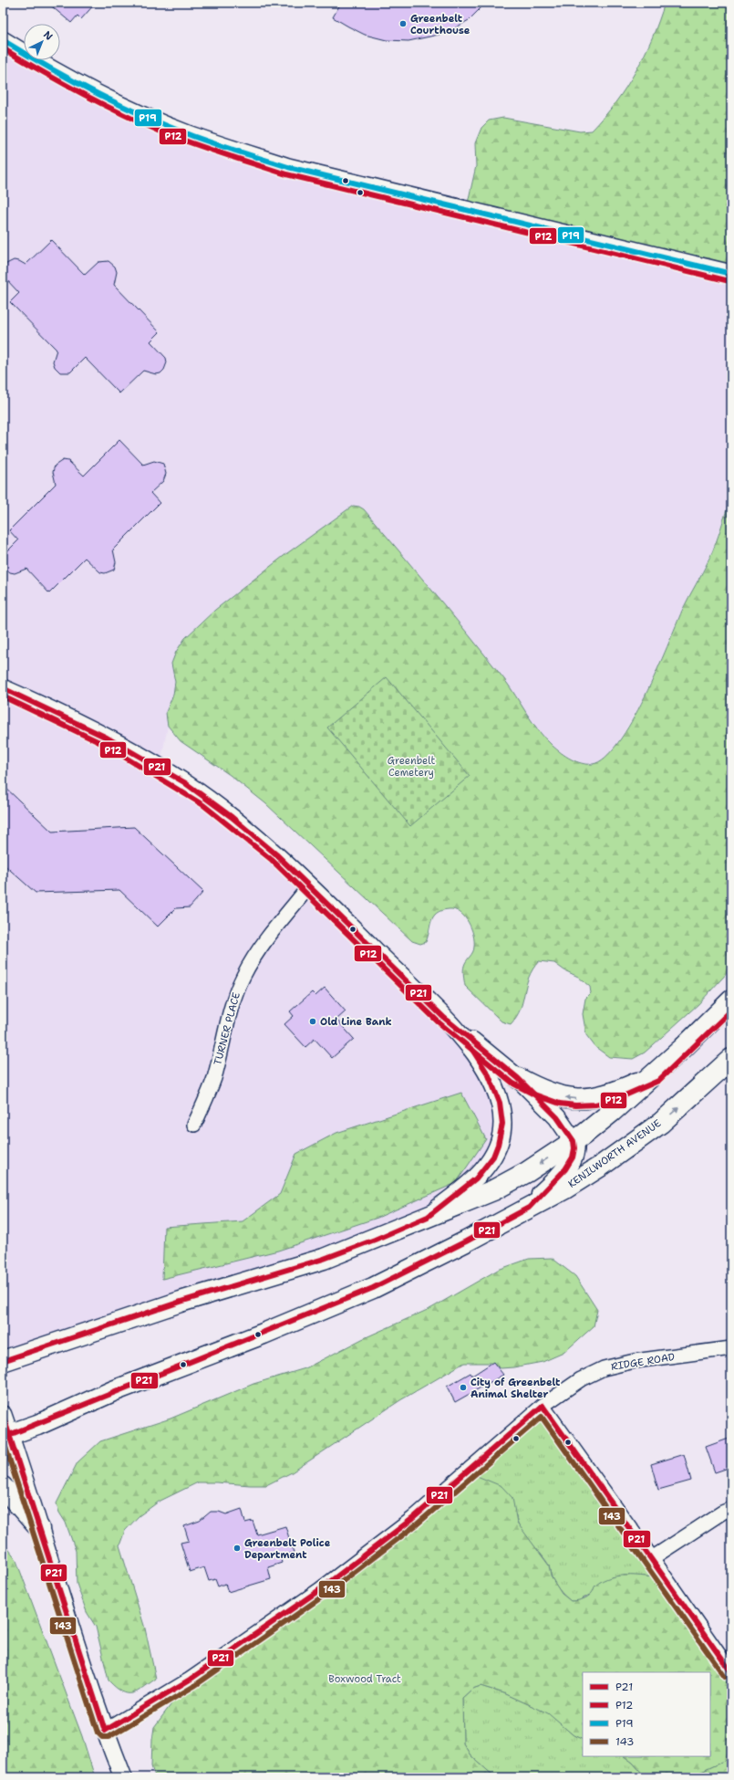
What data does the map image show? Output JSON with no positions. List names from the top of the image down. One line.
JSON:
{"streets":{"main road":["KENILWORTH AVENUE"],"street":["TURNER PLACE","RIDGE ROAD"]},"parks":["Greenbelt Cemetery","Boxwood Tract"],"places":["Greenbelt Courthouse","Old Line Bank","City of Greenbelt Animal Shelter","Greenbelt Police Department"],"lines":["transit line P19","transit line P12","transit line P21","transit line 143"],"legend":["P21","P12","P19","143"],"north":"top right"}
